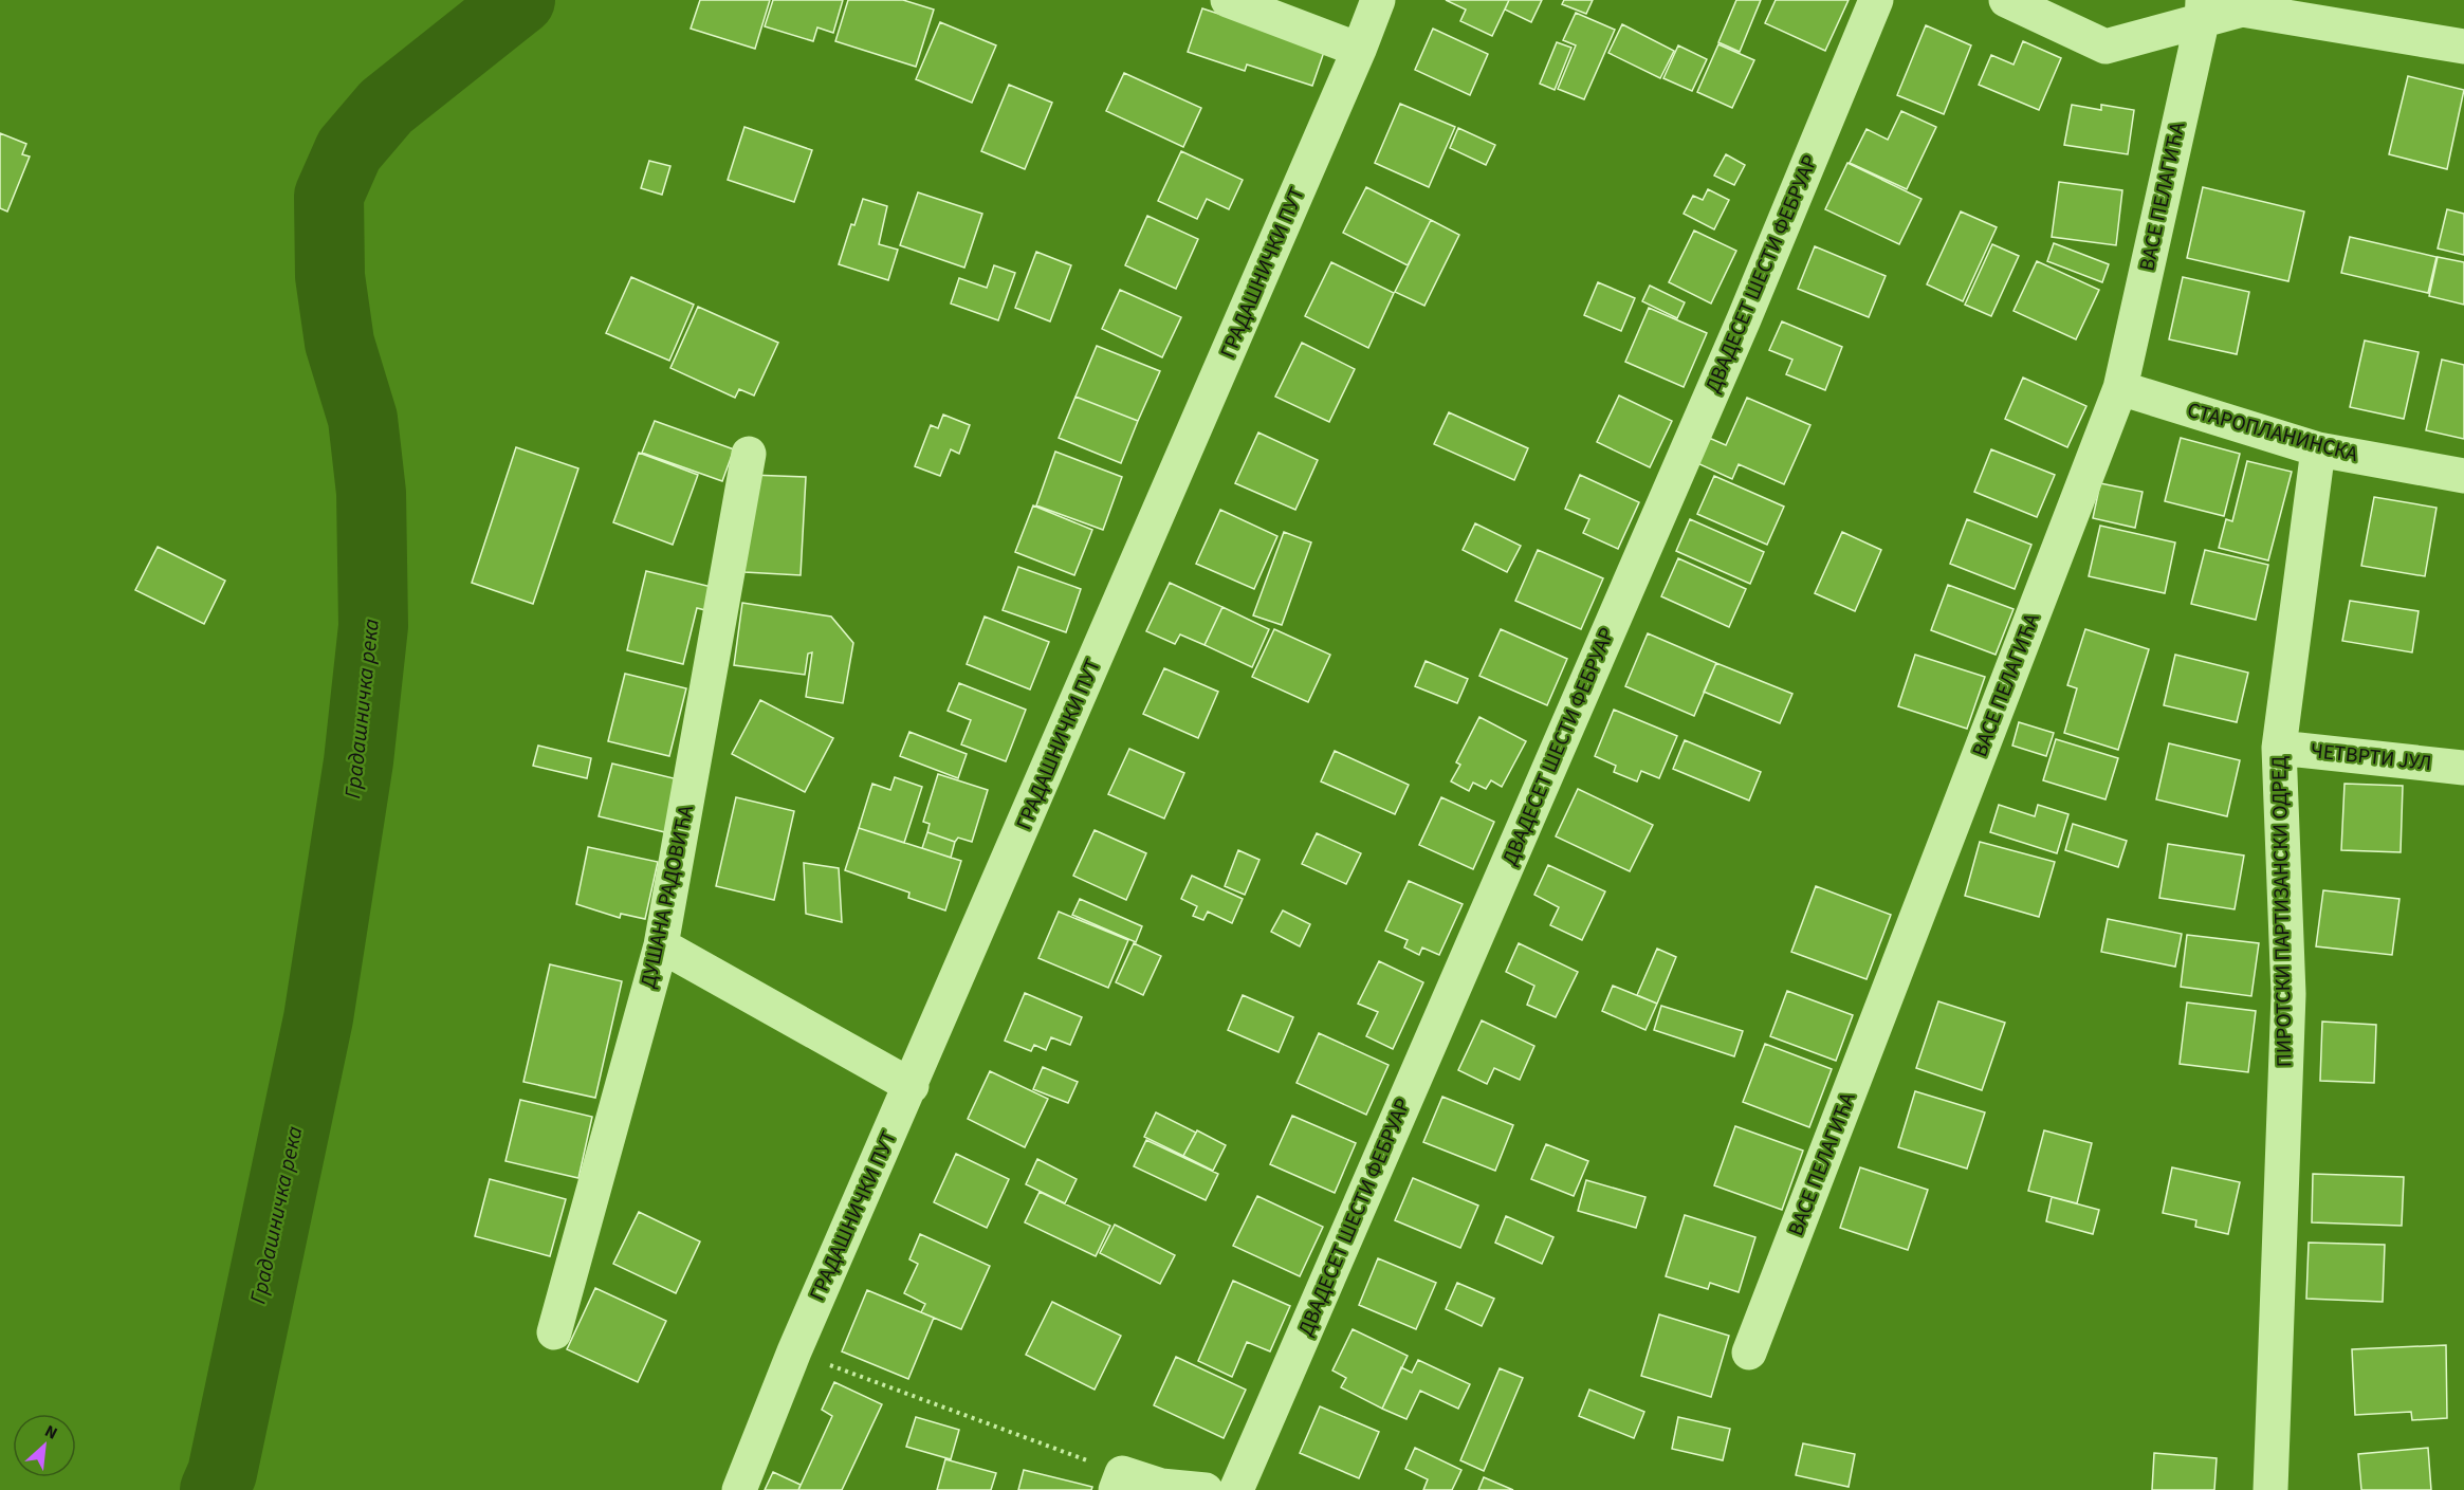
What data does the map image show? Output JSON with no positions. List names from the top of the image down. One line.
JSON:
{"streets":{"street":["ВАСЕ ПЕЛАГИЋА","ГРАДАШНИЧКИ ПУТ","ДВАДЕСЕТ ШЕСТИ ФЕБРУАР","СТАРОПЛАНИНСКА","ЧЕТВРТИ ЈУЛ","ДУШАНА РАДОВИЋА","ПИРОТСКИ ПАРТИЗАНСКИ ОДРЕД"]},"crossings":[["ВАСЕ ПЕЛАГИЋА","СТАРОПЛАНИНСКА"],["СТАРОПЛАНИНСКА","ПИРОТСКИ ПАРТИЗАНСКИ ОДРЕД"],["ЧЕТВРТИ ЈУЛ","ПИРОТСКИ ПАРТИЗАНСКИ ОДРЕД"]],"water":["Градашничка река"],"north":"top right"}
